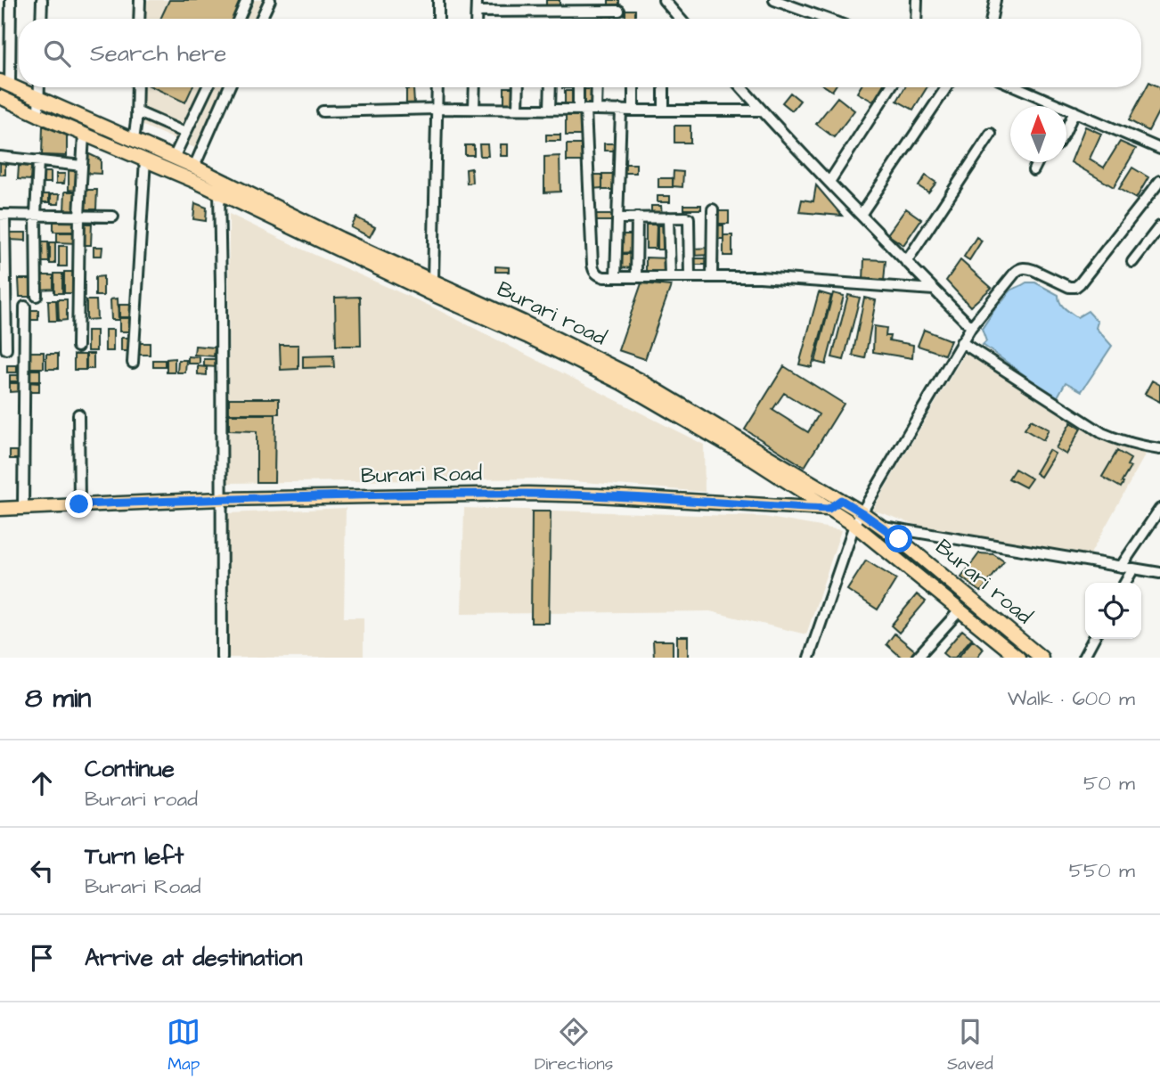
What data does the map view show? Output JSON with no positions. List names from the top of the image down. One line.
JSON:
{"streets":{"main road":["Burari road","Burari Road"]},"crossings":[["Burari road","Burari Road"]],"north":"top","page":{"search":"Search here","heading":["8 min","Walk · 600 m"],"list":[["Continue","Burari road","50 m"],["Turn left","Burari Road","550 m"],"Arrive at destination"],"nav":["Map","Directions","Saved"]}}
